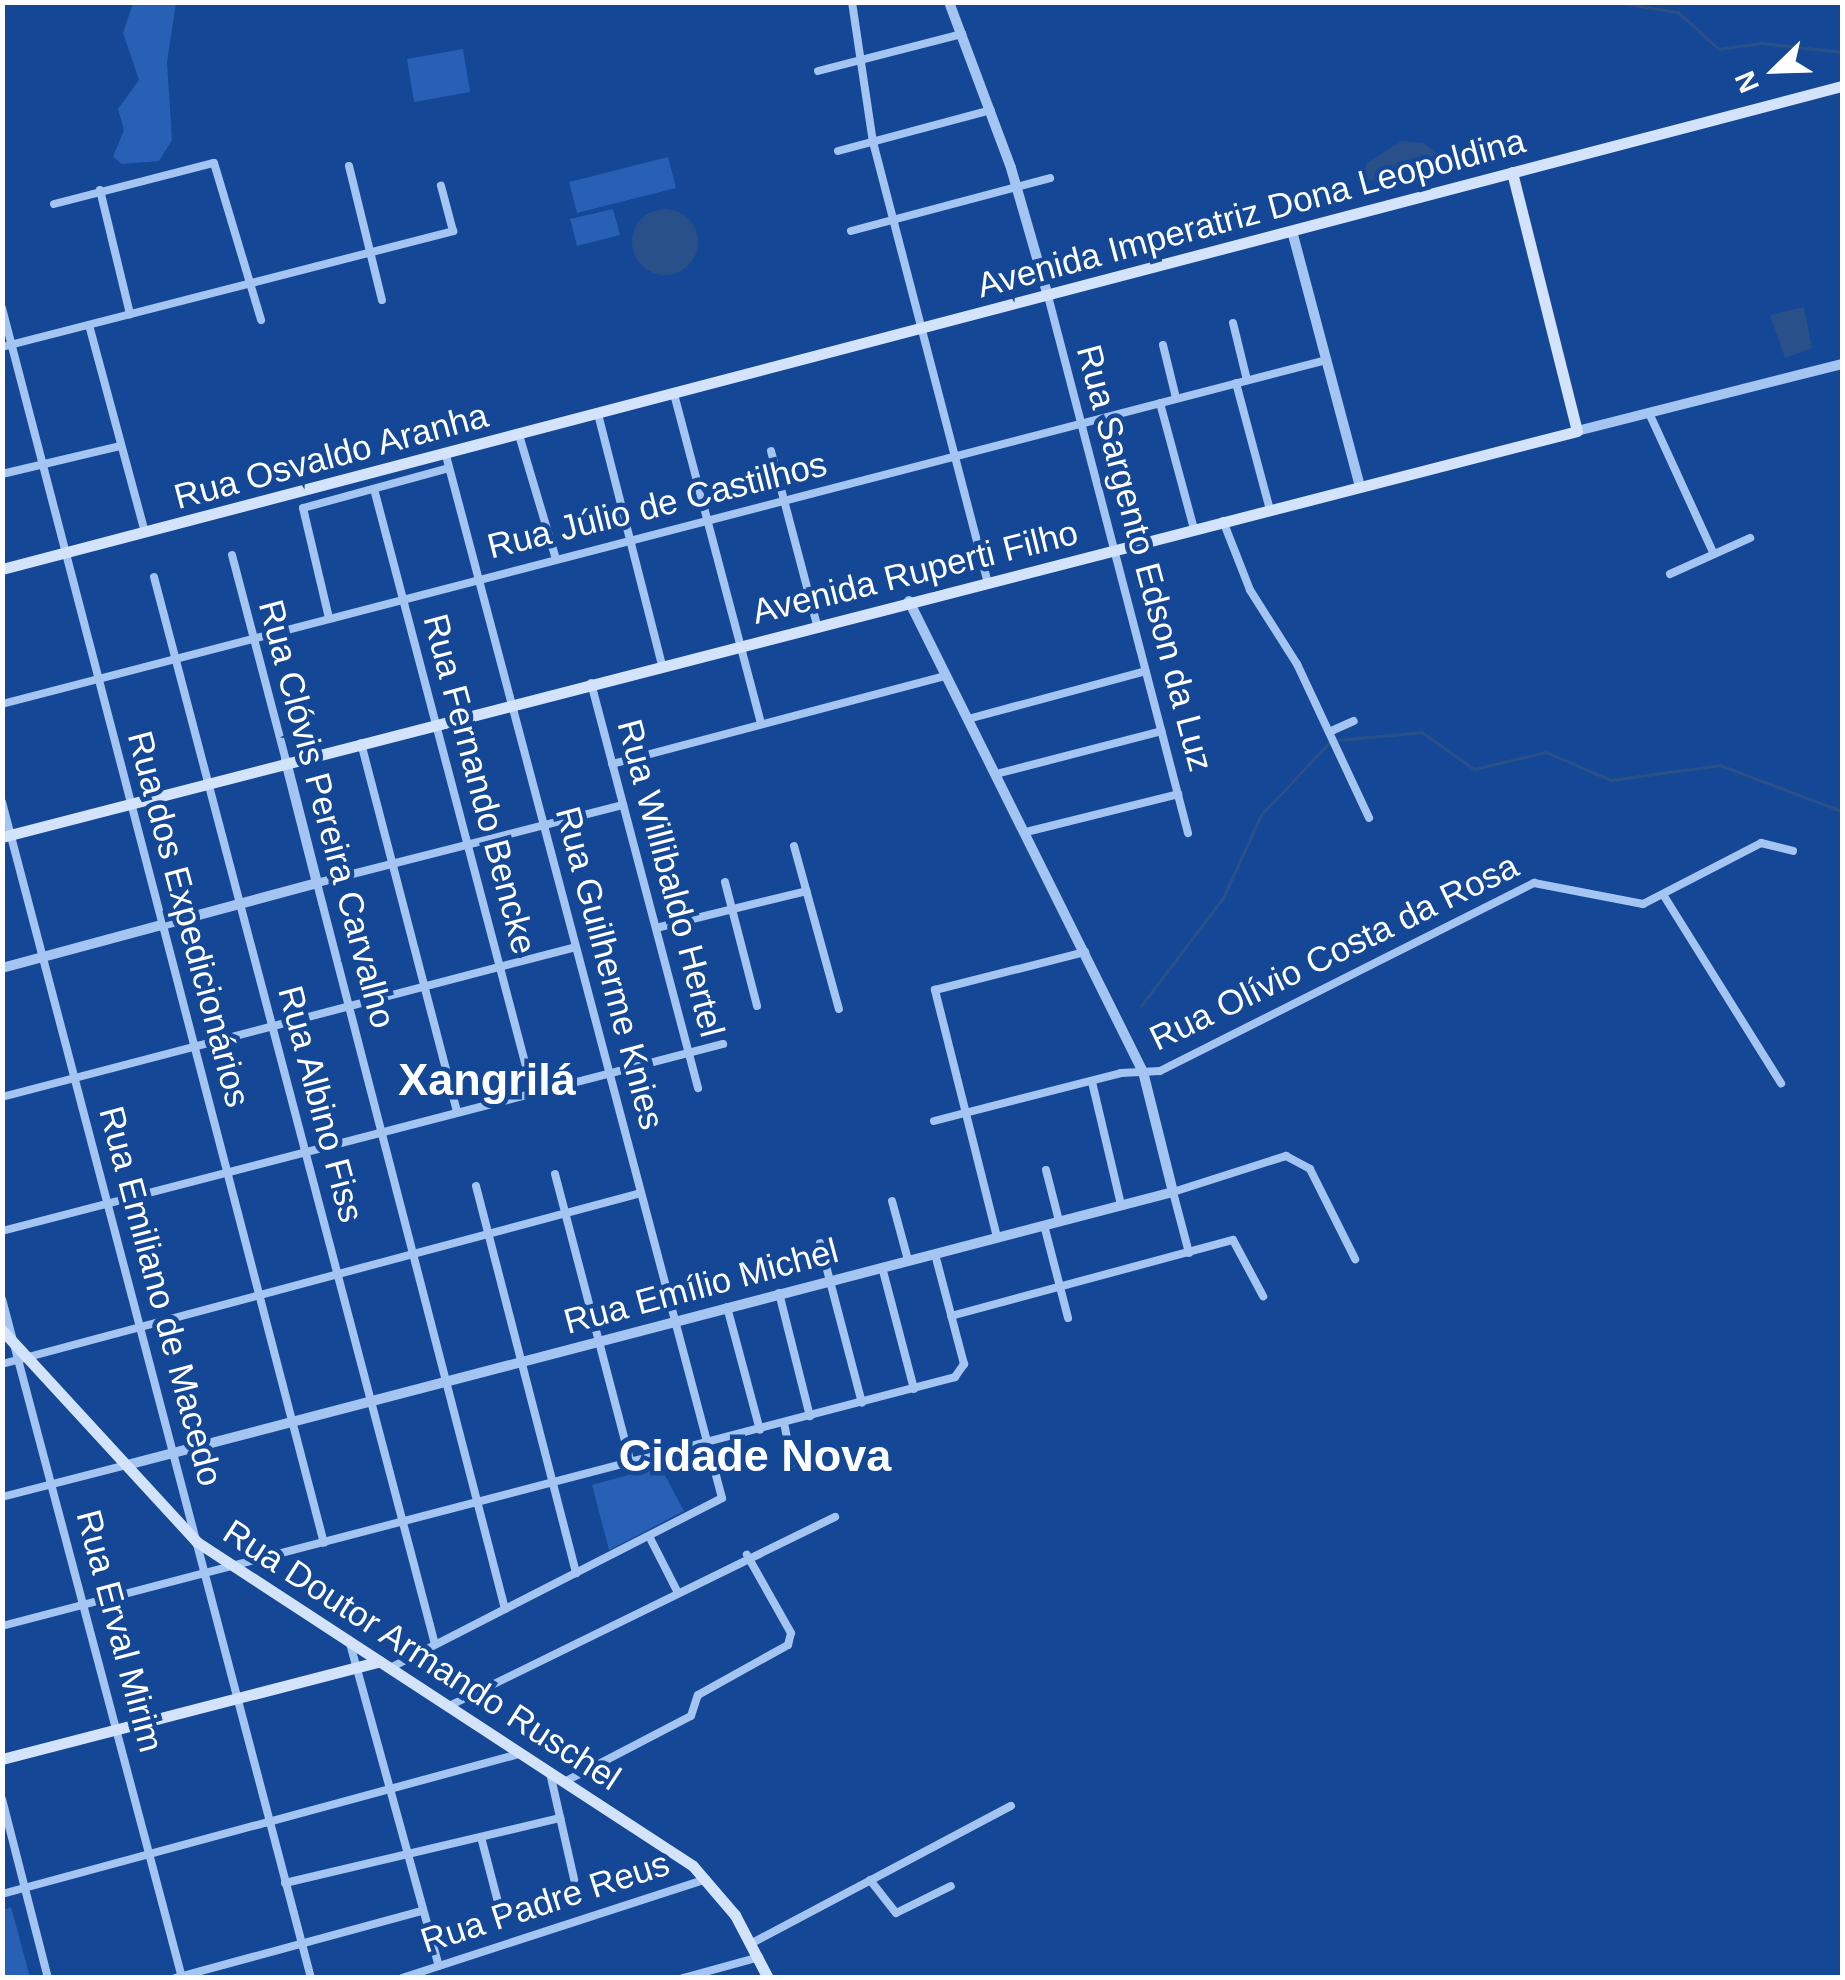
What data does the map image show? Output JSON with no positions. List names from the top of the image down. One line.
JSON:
{"streets":{"main road":["Avenida Imperatriz Dona Leopoldina","Rua Osvaldo Aranha","Avenida Ruperti Filho","Rua Doutor Armando Ruschel"],"street":["Rua Júlio de Castilhos","Rua Sargento Edson da Luz","Rua Fernando Bencke","Rua Clóvis Pereira Carvalho","Rua Willibaldo Hertel","Rua dos Expedicionários","Rua Olívio Costa da Rosa","Rua Guilherme Knies","Rua Albino Fiss","Rua Emílio Michel","Rua Emiliano de Macedo","Rua Erval Mirim","Rua Padre Reus"]},"crossings":[["Avenida Imperatriz Dona Leopoldina","Rua Osvaldo Aranha"],["Avenida Imperatriz Dona Leopoldina","Rua Sargento Edson da Luz"],["Rua Osvaldo Aranha","Rua dos Expedicionários"],["Rua Osvaldo Aranha","Rua Guilherme Knies"],["Rua Júlio de Castilhos","Rua Sargento Edson da Luz"],["Rua Júlio de Castilhos","Rua Fernando Bencke"],["Rua Júlio de Castilhos","Rua Clóvis Pereira Carvalho"],["Rua Júlio de Castilhos","Rua dos Expedicionários"],["Rua Júlio de Castilhos","Rua Guilherme Knies"],["Rua Júlio de Castilhos","Rua Albino Fiss"],["Rua Sargento Edson da Luz","Avenida Ruperti Filho"],["Avenida Ruperti Filho","Rua Fernando Bencke"],["Avenida Ruperti Filho","Rua Clóvis Pereira Carvalho"],["Avenida Ruperti Filho","Rua Willibaldo Hertel"],["Avenida Ruperti Filho","Rua dos Expedicionários"],["Avenida Ruperti Filho","Rua Guilherme Knies"],["Avenida Ruperti Filho","Rua Albino Fiss"],["Avenida Ruperti Filho","Rua Emiliano de Macedo"],["Rua Clóvis Pereira Carvalho","Rua Emílio Michel"],["Rua dos Expedicionários","Rua Emílio Michel"],["Rua Guilherme Knies","Rua Emílio Michel"],["Rua Albino Fiss","Rua Emílio Michel"],["Rua Emílio Michel","Rua Emiliano de Macedo"],["Rua Emílio Michel","Rua Erval Mirim"],["Rua Emílio Michel","Rua Doutor Armando Ruschel"],["Rua Emiliano de Macedo","Rua Doutor Armando Ruschel"],["Rua Erval Mirim","Rua Doutor Armando Ruschel"],["Rua Doutor Armando Ruschel","Rua Padre Reus"]],"districts":["Xangrilá","Cidade Nova"],"north":"bottom left"}
